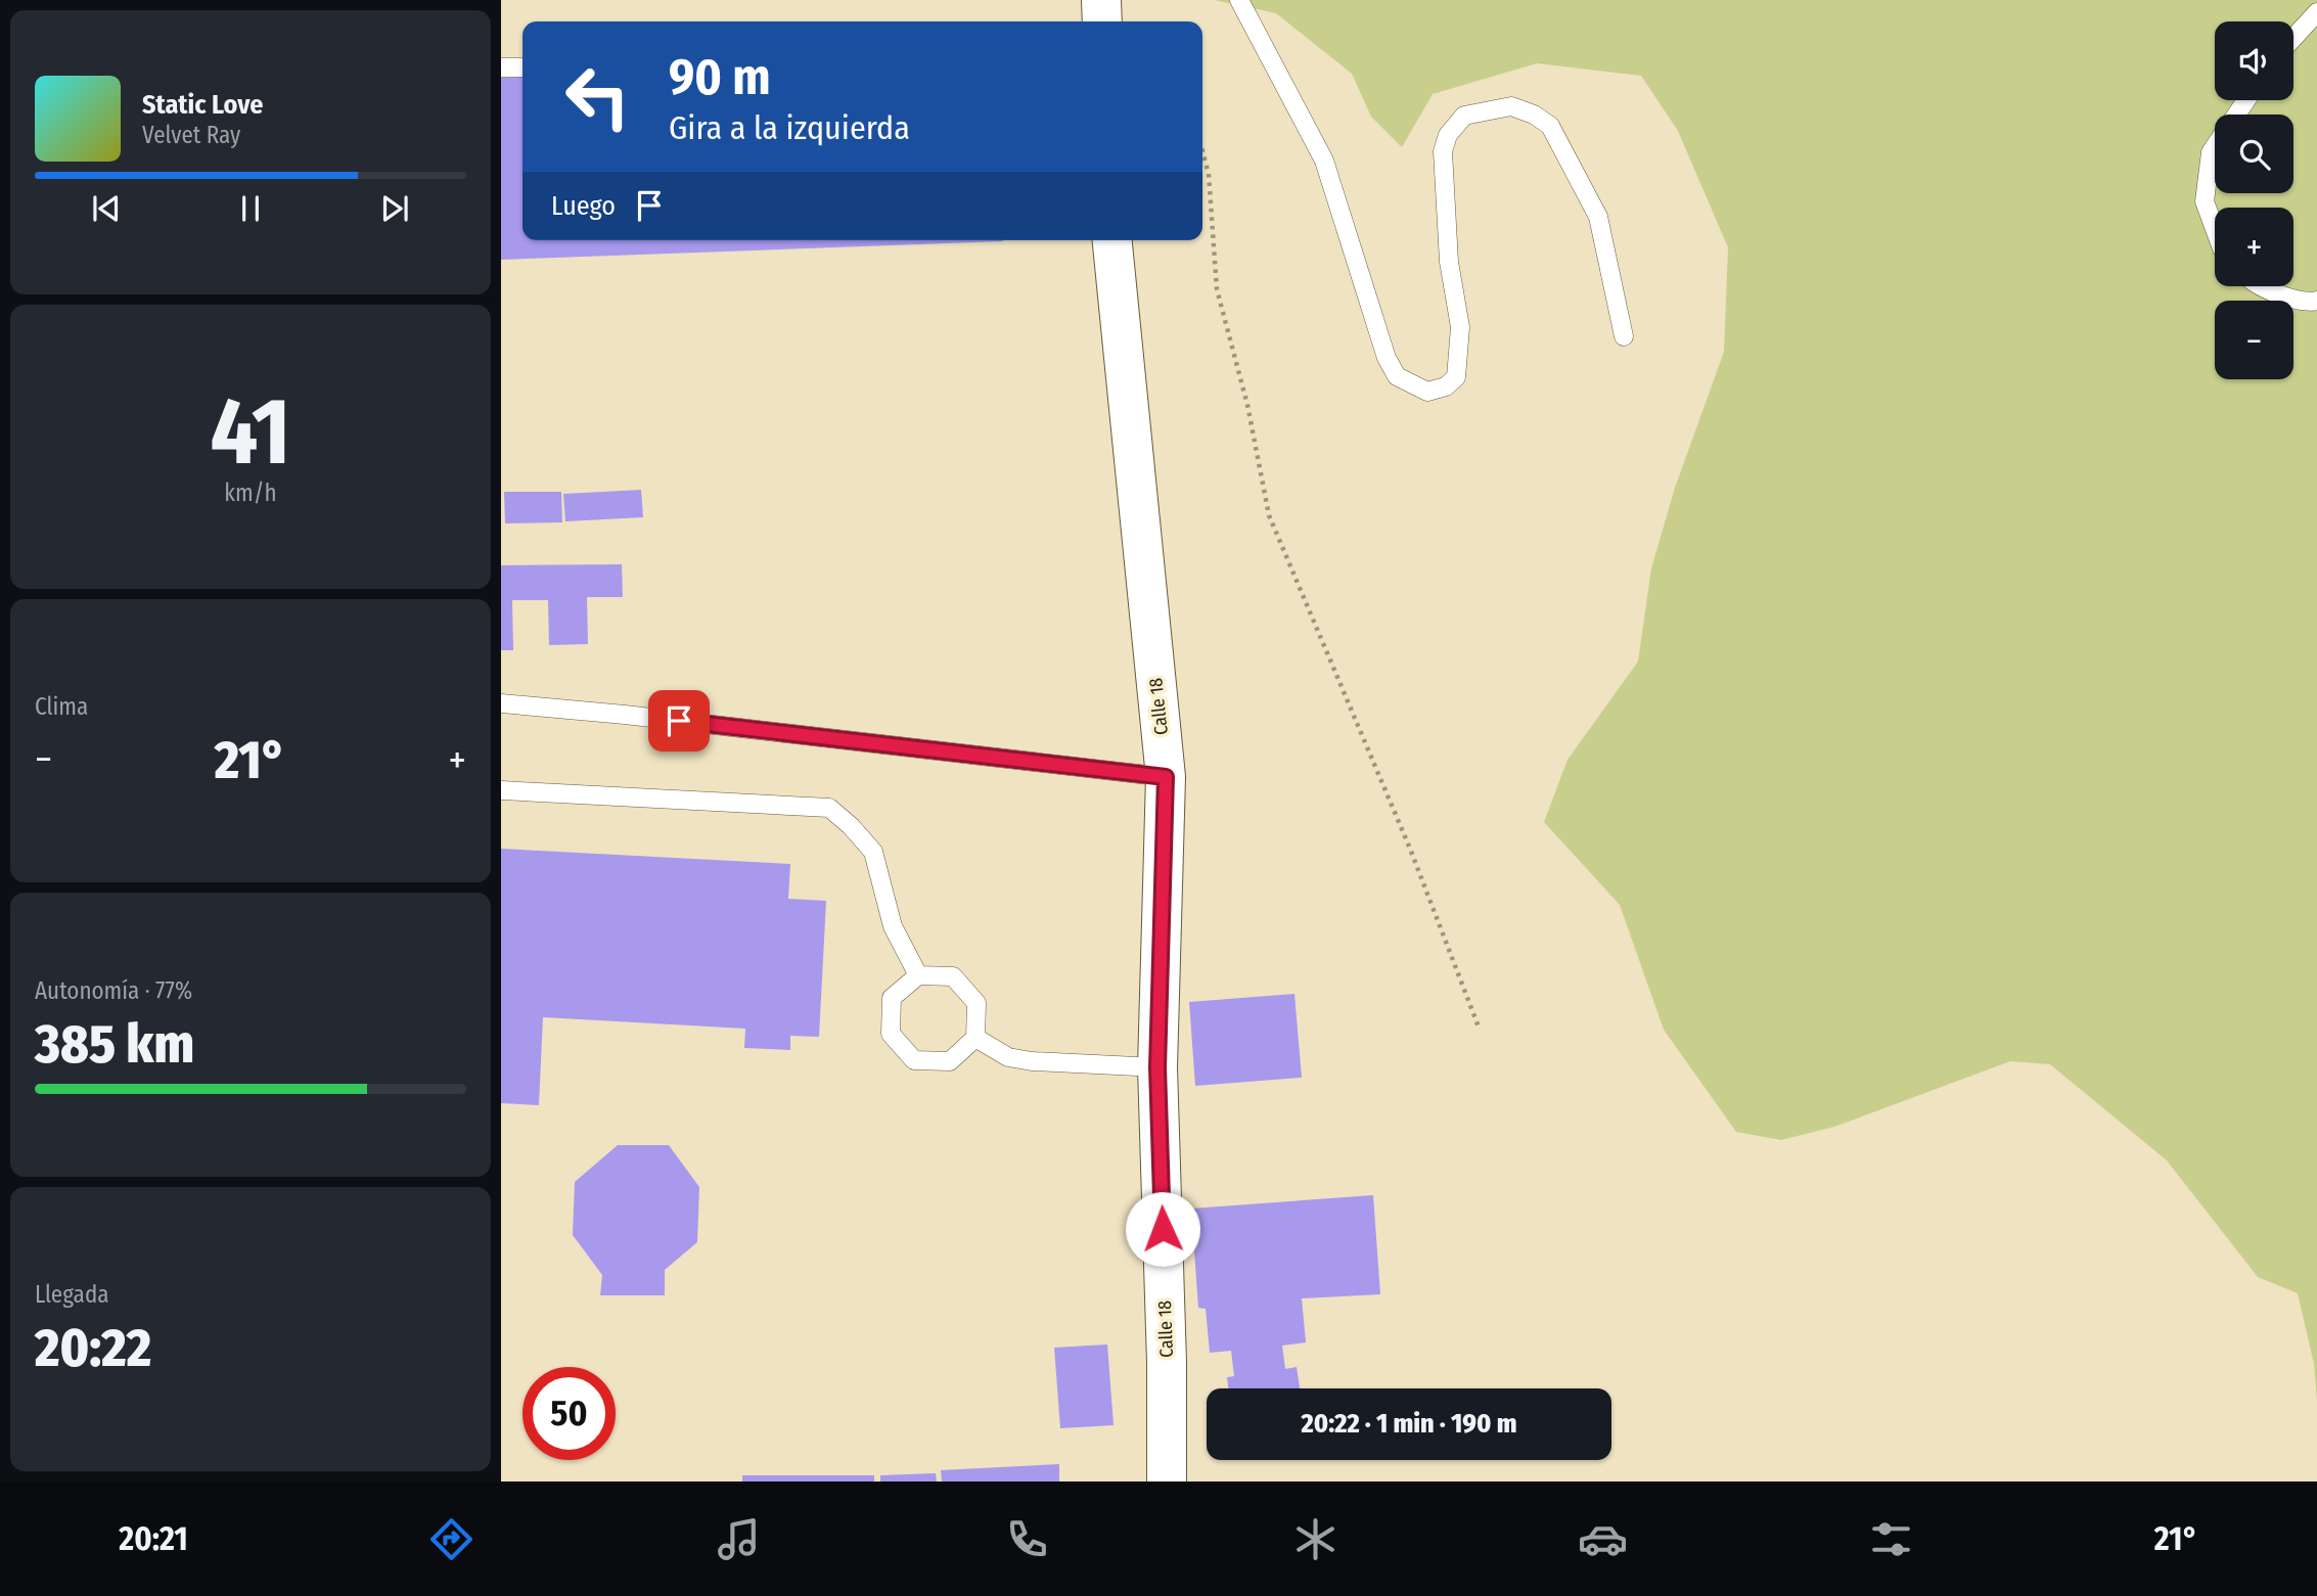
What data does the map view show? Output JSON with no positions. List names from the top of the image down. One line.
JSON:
{"streets":{"main road":["Calle 18"]},"page":{"map_buttons":["+","−"],"turn":["90 m","Gira a la izquierda"],"song":["Static Love","Velvet Ray"],"then":"Luego","tile":[["41","km/h"],"Clima",["Autonomía · 77%","385 km"],["Llegada","20:22"]],"heat":["−","21°","+"],"limit":"50","trip":"20:22 · 1 min · 190 m","tabs":["20:21","21°"]}}
